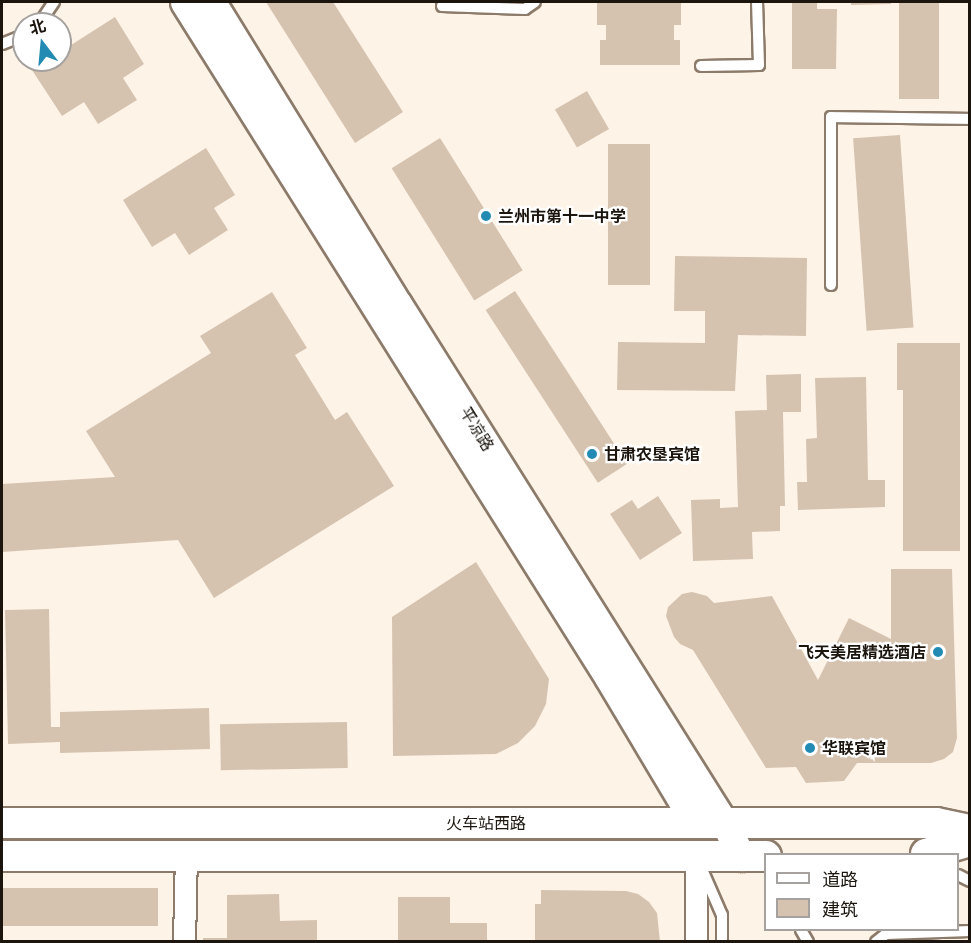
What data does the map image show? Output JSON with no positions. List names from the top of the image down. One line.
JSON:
{"streets":{"main road":["平凉路","火车站西路"]},"crossings":[["平凉路","火车站西路"]],"places":["兰州市第十一中学","甘肃农垦宾馆","飞天美居精选酒店","华联宾馆"],"legend":["道路","建筑"],"north":"top"}
